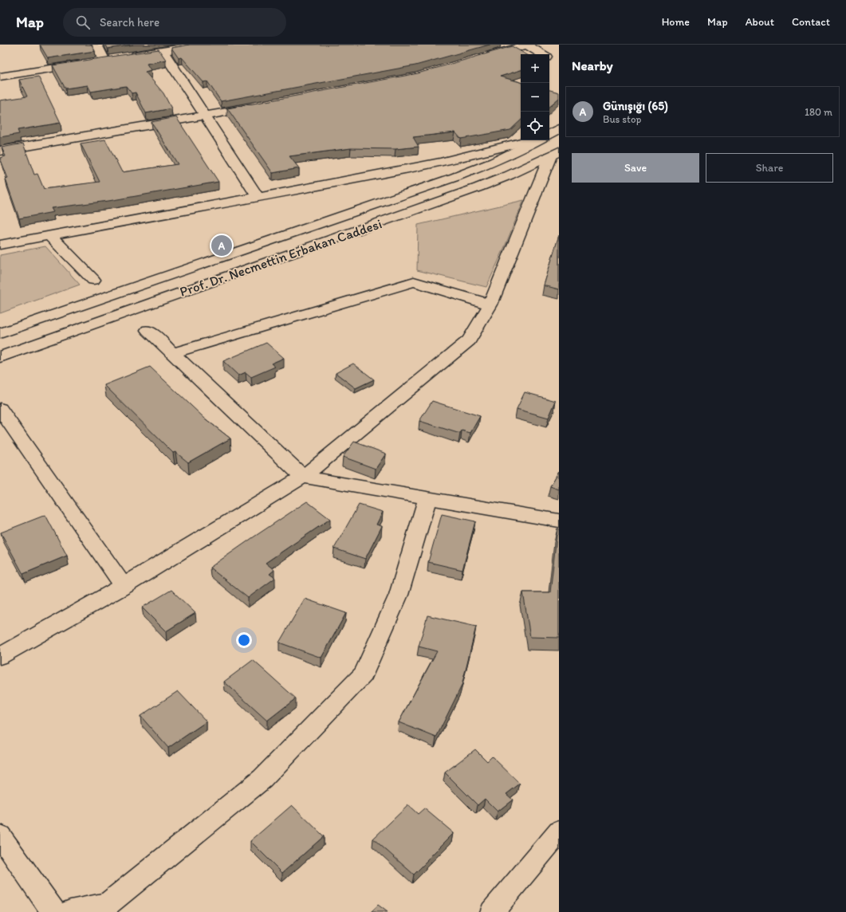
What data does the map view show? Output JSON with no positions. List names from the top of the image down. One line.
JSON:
{"streets":{"street":["Prof. Dr. Necmettin Erbakan Caddesi"]},"page":{"header":"Map","search":"Search here","nav":["Home","Map","About","Contact"],"heading":"Nearby","map_buttons":["+","−"],"list":[{"mark":"A","name":"Günışığı (65)","note":"Bus stop","value":"180 m"}],"buttons":["Save","Share"],"pins":"A"}}
